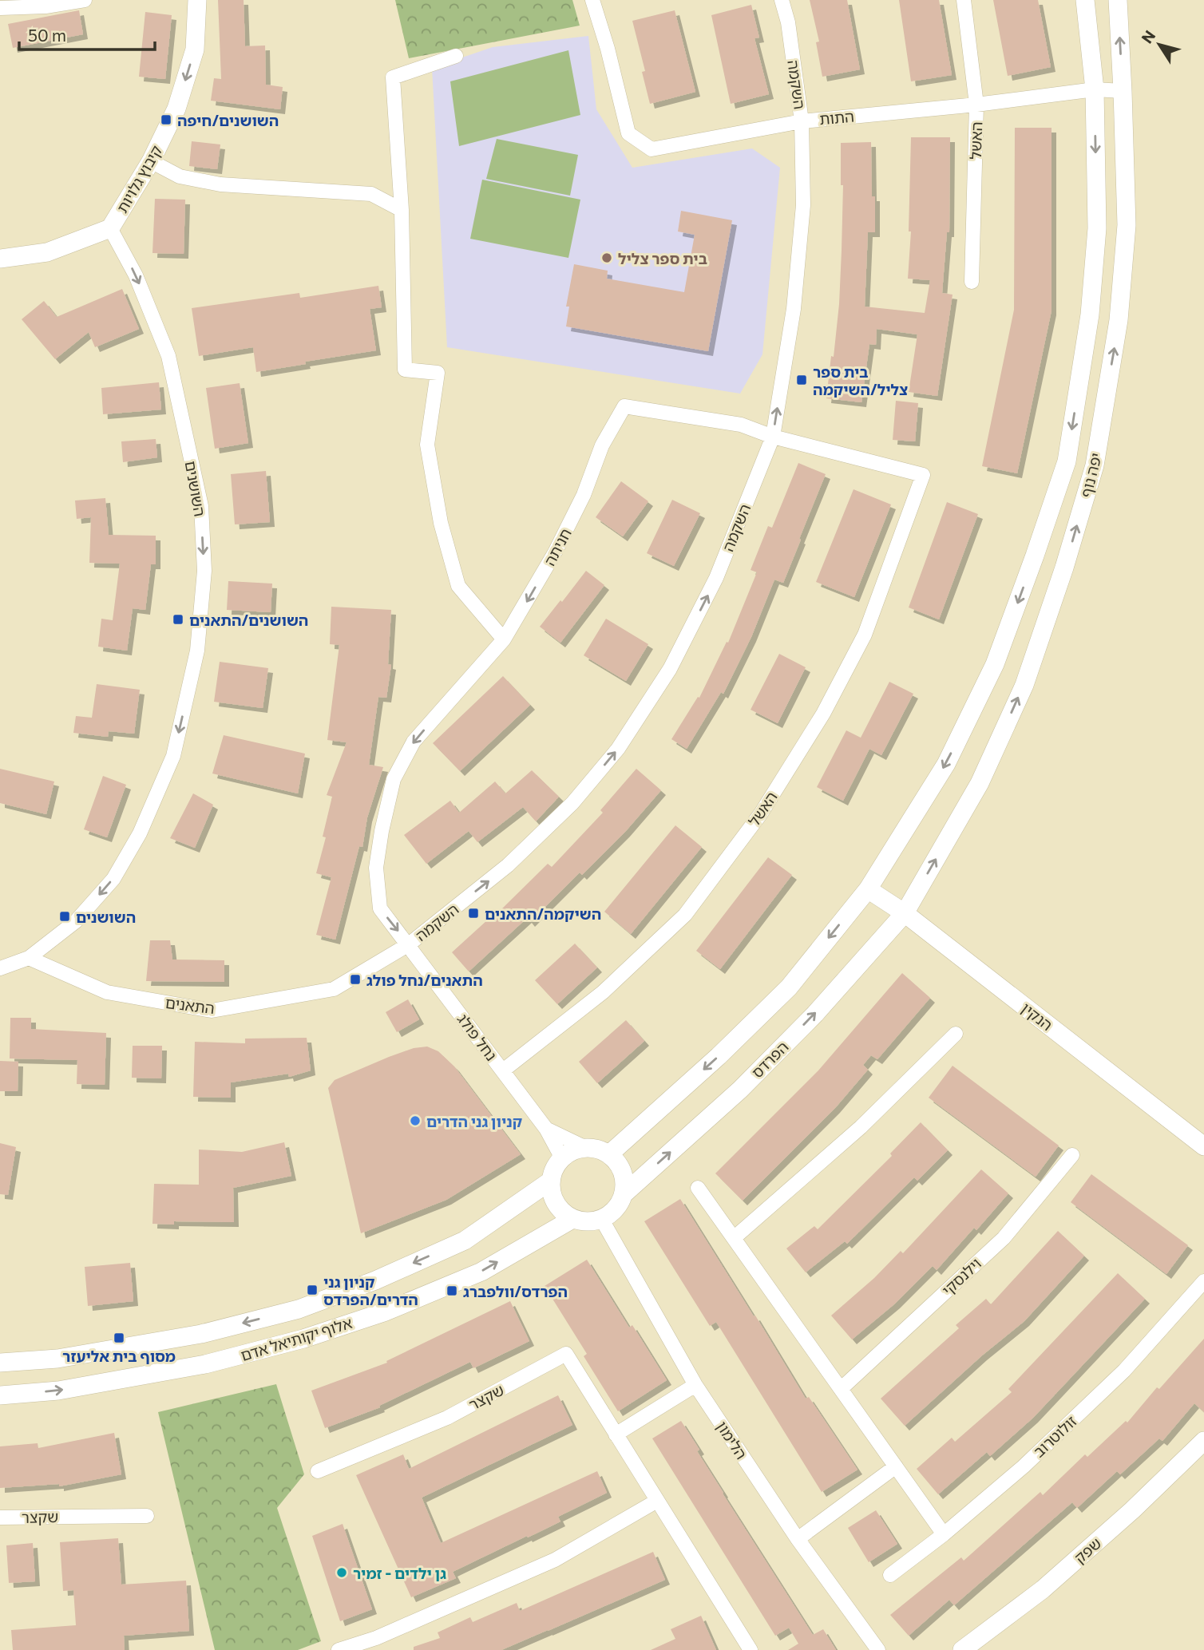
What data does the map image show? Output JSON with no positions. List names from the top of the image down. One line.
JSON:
{"streets":{"street":["השקמה","התות","האשל","קיבוץ גלויות","יפה נוף","השושנים","חניתה","התאנים","הנקין","נחל פולג","הפרדס","וילנסקי","אלוף יקותיאל אדם","שקצר","זולוטרוב","הלימון","שפק"]},"crossings":[["השקמה","התות"],["השקמה","חניתה"],["השקמה","התאנים"],["השקמה","נחל פולג"],["התות","האשל"],["התות","יפה נוף"],["האשל","חניתה"],["האשל","נחל פולג"],["קיבוץ גלויות","השושנים"],["יפה נוף","הנקין"],["יפה נוף","הפרדס"],["השושנים","התאנים"],["חניתה","התאנים"],["חניתה","נחל פולג"],["התאנים","נחל פולג"],["הנקין","הפרדס"],["נחל פולג","הפרדס"],["נחל פולג","אלוף יקותיאל אדם"],["נחל פולג","הלימון"],["הפרדס","אלוף יקותיאל אדם"],["הפרדס","הלימון"],["אלוף יקותיאל אדם","הלימון"]],"one_way":["השקמה","קיבוץ גלויות","השושנים","חניתה"],"places":{"transit":["השושנים/חיפה","בית ספר צליל/השיקמה","השושנים/התאנים","השיקמה/התאנים","השושנים","התאנים/נחל פולג","קניון גני הדרים/הפרדס","הפרדס/וולפברג","מסוף בית אליעזר"],"other":["בית ספר צליל","קניון גני הדרים","גן ילדים - זמיר"]},"scale_bar":"50 m","north":"top left"}
